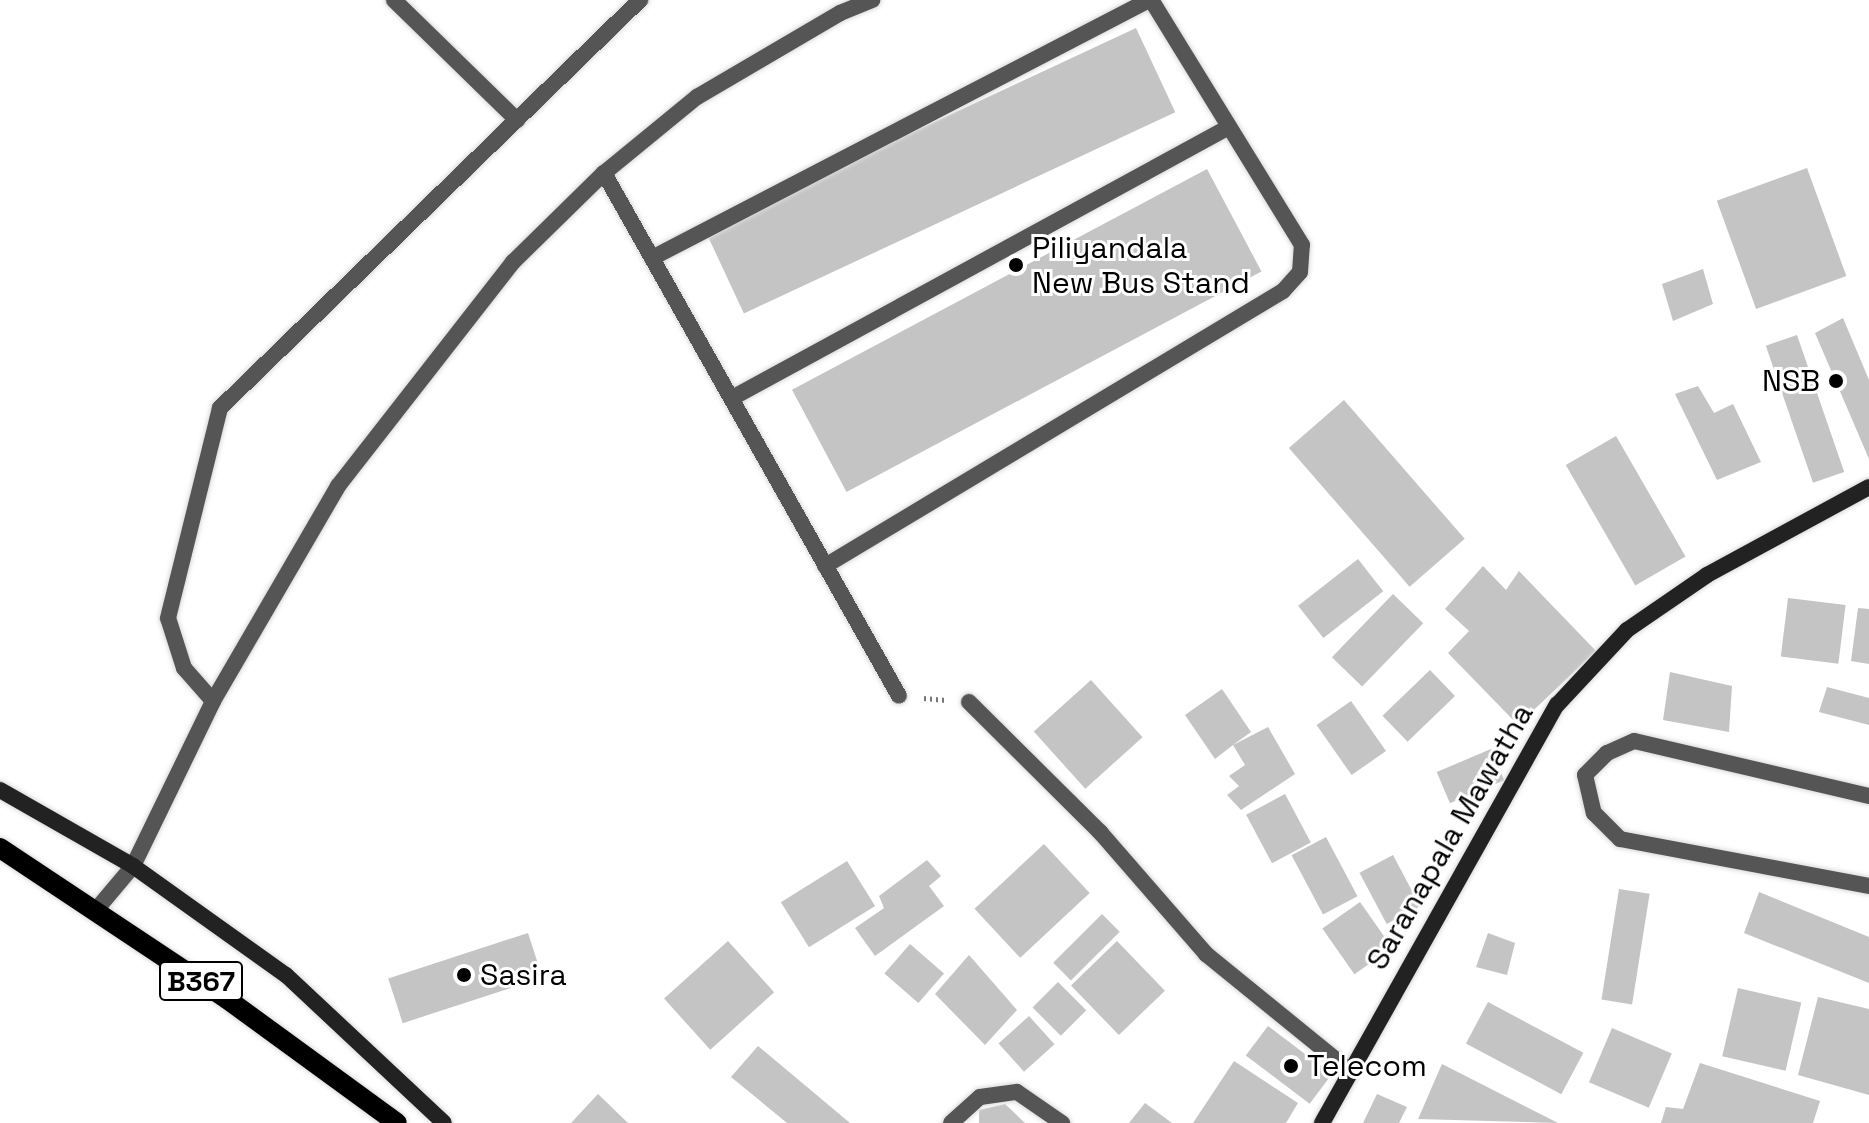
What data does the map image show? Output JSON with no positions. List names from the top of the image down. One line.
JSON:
{"streets":{"main road":["B367"],"street":["Saranapala Mawatha"]},"places":["Piliyandala New Bus Stand","NSB","Sasira","Telecom"]}
